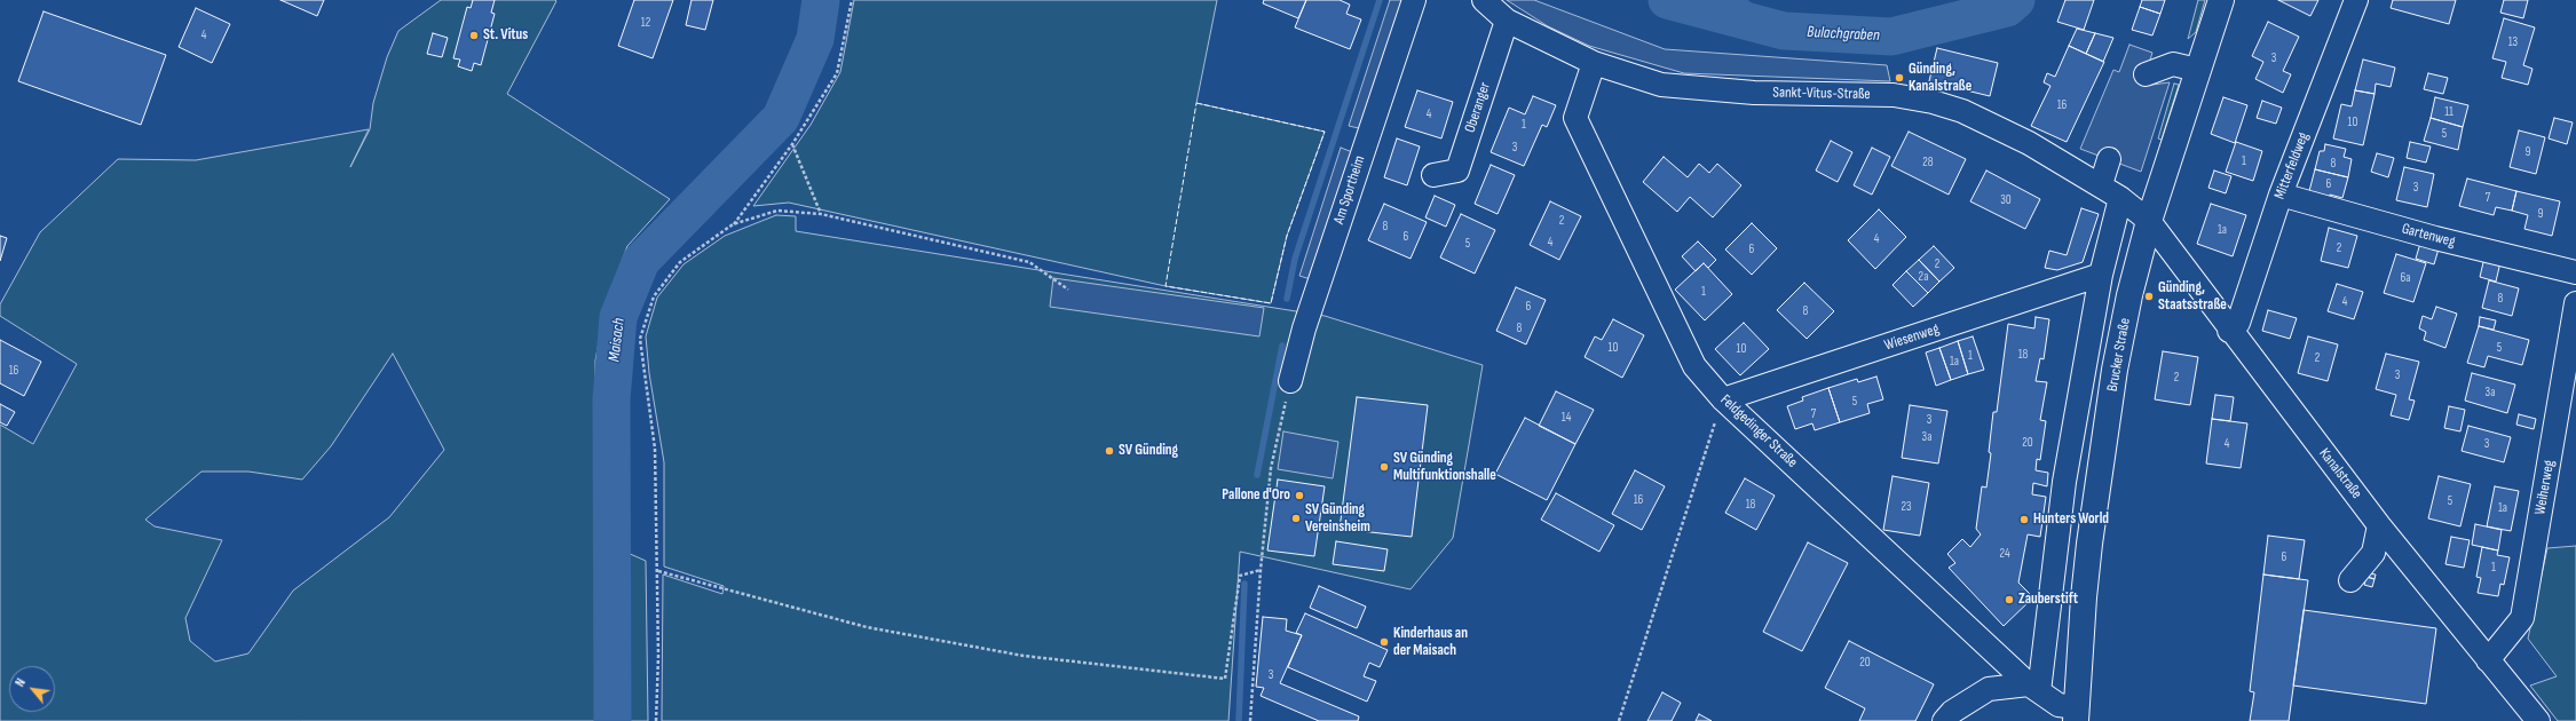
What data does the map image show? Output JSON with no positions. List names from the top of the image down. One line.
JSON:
{"streets":{"main road":["Brucker Straße"],"street":["Sankt-Vitus-Straße","Oberanger","Mitterfeldweg","Am Sportheim","Gartenweg","Wiesenweg","Feldgedinger Straße","Kanalstraße","Weiherweg"]},"crossings":[["Sankt-Vitus-Straße","Oberanger"],["Sankt-Vitus-Straße","Brucker Straße"],["Sankt-Vitus-Straße","Feldgedinger Straße"],["Sankt-Vitus-Straße","Kanalstraße"],["Mitterfeldweg","Gartenweg"],["Mitterfeldweg","Kanalstraße"],["Wiesenweg","Feldgedinger Straße"],["Brucker Straße","Feldgedinger Straße"],["Brucker Straße","Kanalstraße"],["Kanalstraße","Weiherweg"]],"water":["Bulachgraben","Maisach"],"places":["St. Vitus","Günding, Kanalstraße","Günding, Staatsstraße","SV Günding","SV Günding Multifunktionshalle","Pallone d'Oro","SV Günding Vereinsheim","Hunters World","Zauberstift","Kinderhaus an der Maisach"],"house_numbers":["12","4","13","3","16","11","4","10","1","5","3","9","1","28","8","6","3","7","30","9","2","8","1a","6","4","4","5","2","6","2","2a","6a","1","8","4","6","8","8","10","5","10","18","1","2","1a","16","3","2","3a","5","7","14","3","3a","20","4","3","16","5","18","23","1a","24","6","1","20","3"],"north":"top left"}
